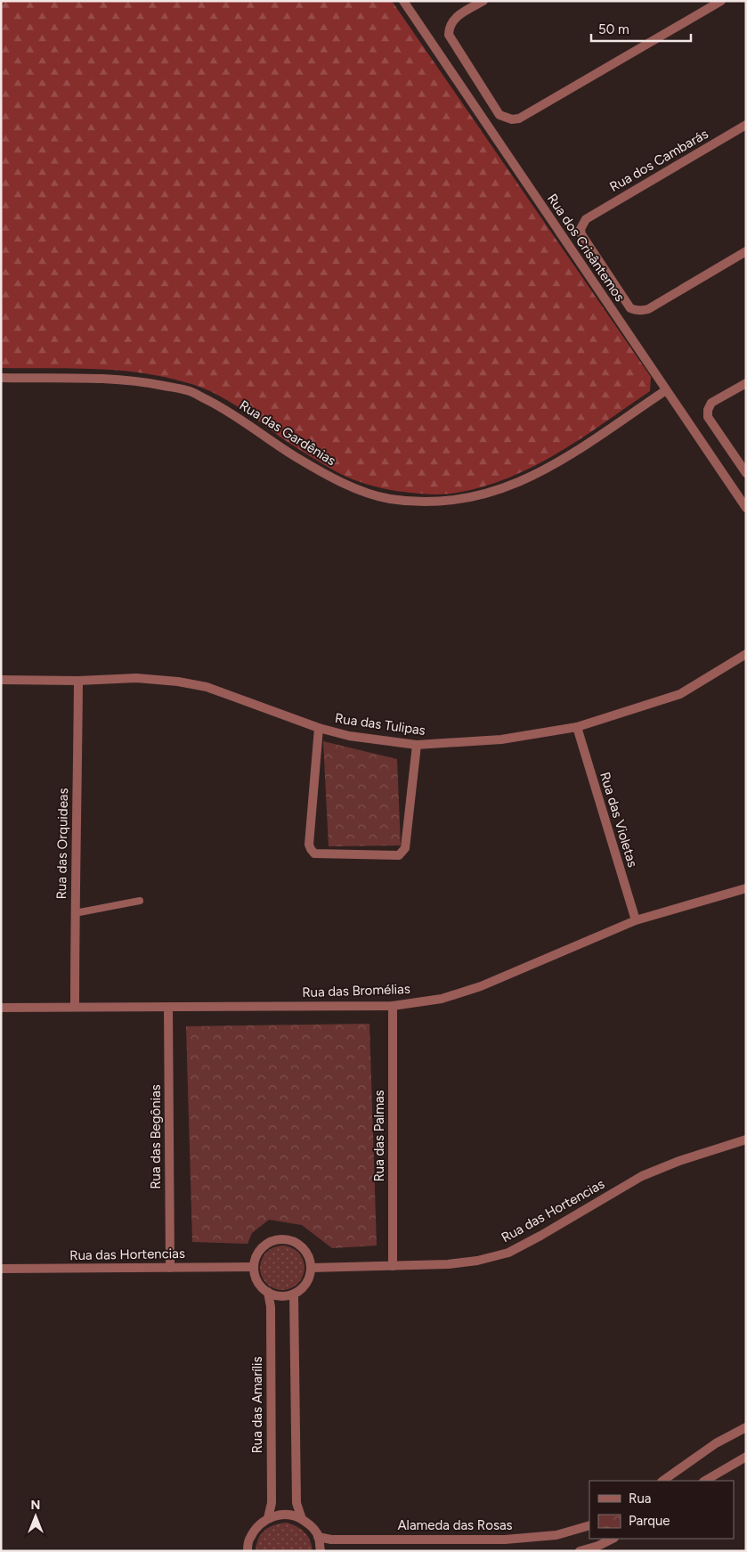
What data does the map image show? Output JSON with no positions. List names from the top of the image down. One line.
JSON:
{"streets":{"street":["Rua dos Cambarás","Rua dos Crisântemos","Rua das Gardênias","Rua das Tulipas","Rua das Violetas","Rua das Orquideas","Rua das Bromélias","Rua das Palmas","Rua das Begônias","Rua das Hortencias","Rua das Amarílis","Alameda das Rosas"]},"crossings":[["Rua dos Crisântemos","Rua das Gardênias"],["Rua das Tulipas","Rua das Violetas"],["Rua das Tulipas","Rua das Orquideas"],["Rua das Violetas","Rua das Bromélias"],["Rua das Orquideas","Rua das Bromélias"],["Rua das Bromélias","Rua das Palmas"],["Rua das Bromélias","Rua das Begônias"],["Rua das Palmas","Rua das Hortencias"],["Rua das Begônias","Rua das Hortencias"],["Rua das Hortencias","Rua das Amarílis"]],"legend":["Rua","Parque"],"scale_bar":"50 m","north":"top"}
